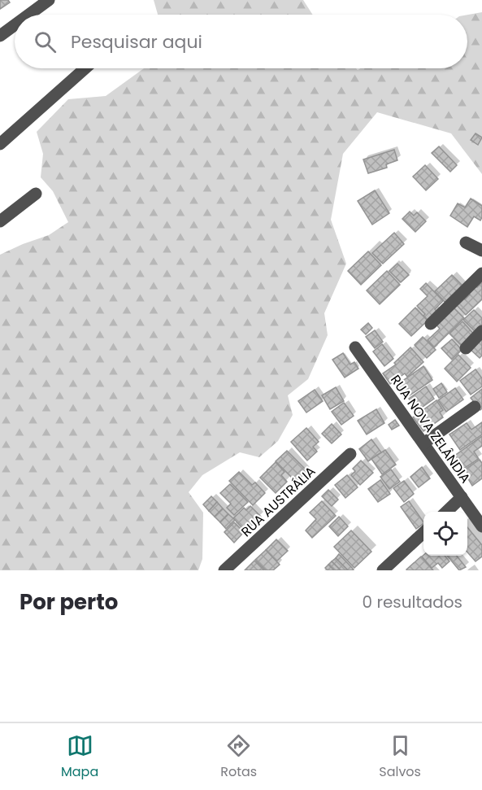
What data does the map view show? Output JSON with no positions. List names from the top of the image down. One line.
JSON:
{"streets":{"street":["RUA NOVA ZELÂNDIA","RUA AUSTRÁLIA"]},"page":{"search":"Pesquisar aqui","heading":["Por perto","0 resultados"],"nav":["Mapa","Rotas","Salvos"]}}
